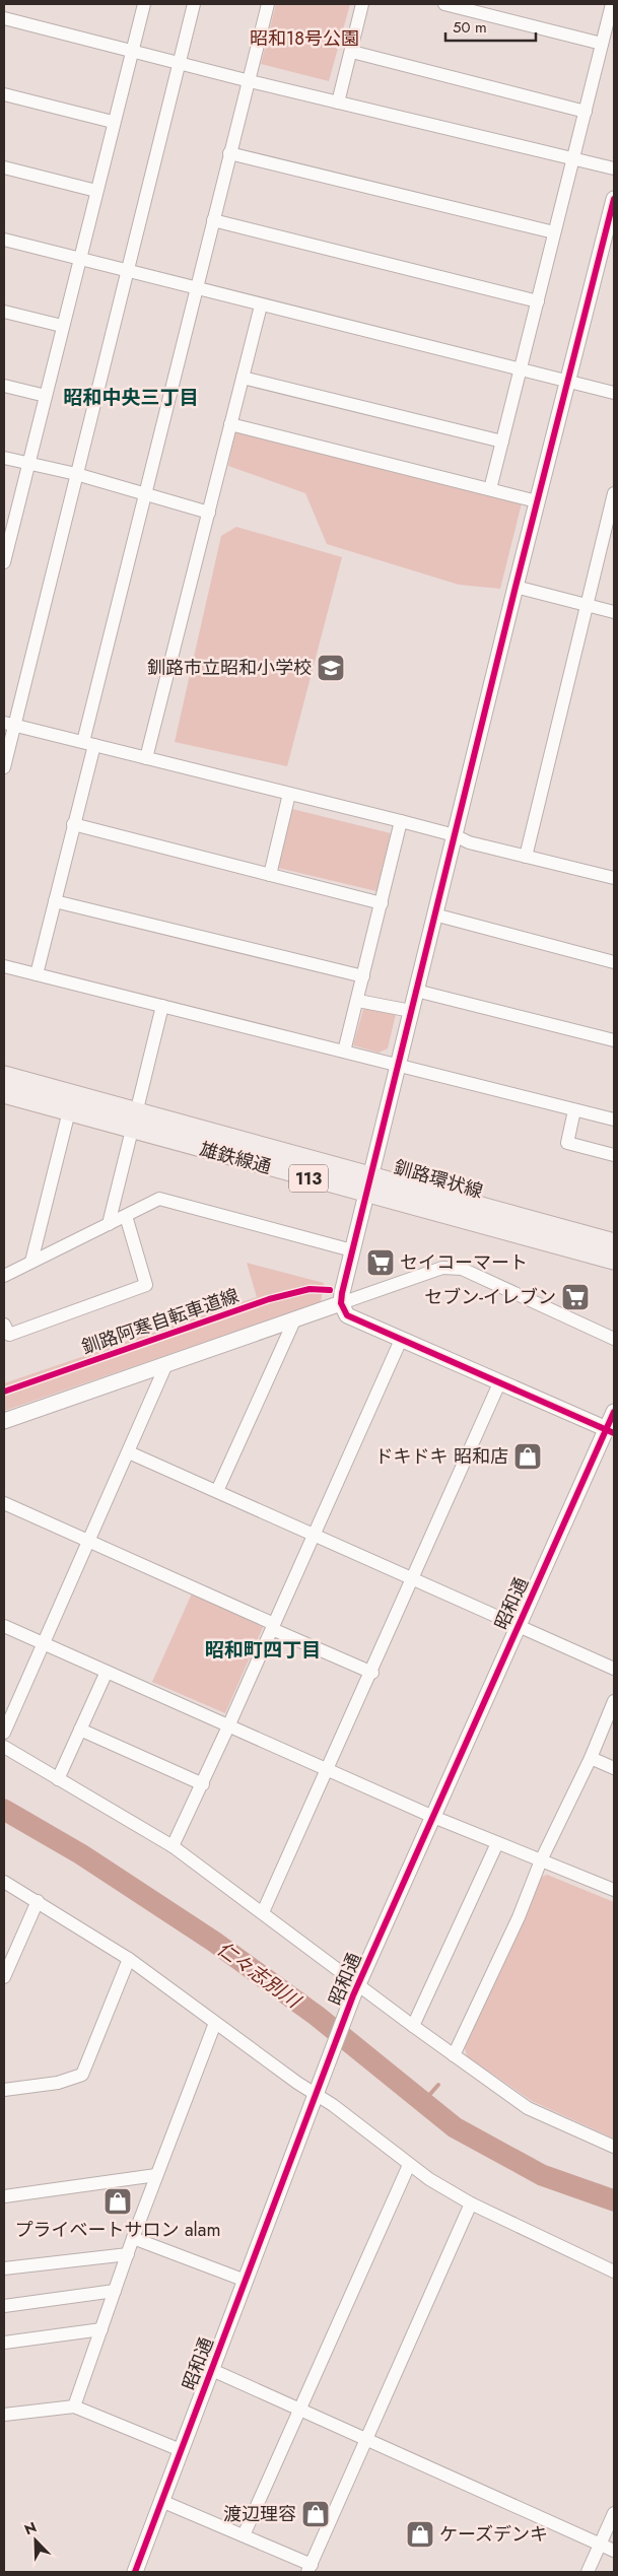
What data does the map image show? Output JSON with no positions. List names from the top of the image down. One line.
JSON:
{"streets":{"main road":["雄鉄線通","113","釧路環状線"],"street":["昭和通"],"cycle path":["釧路阿寒自転車道線"]},"crossings":[["雄鉄線通","釧路環状線"]],"districts":["昭和中央三丁目","昭和町四丁目"],"water":["仁々志別川"],"parks":["昭和18号公園"],"places":{"school or university":["釧路市立昭和小学校"],"supermarket":["セイコーマート","セブン-イレブン"],"shop":["ドキドキ 昭和店","プライベートサロン alam","渡辺理容","ケーズデンキ"]},"scale_bar":"50 m","north":"top left"}
